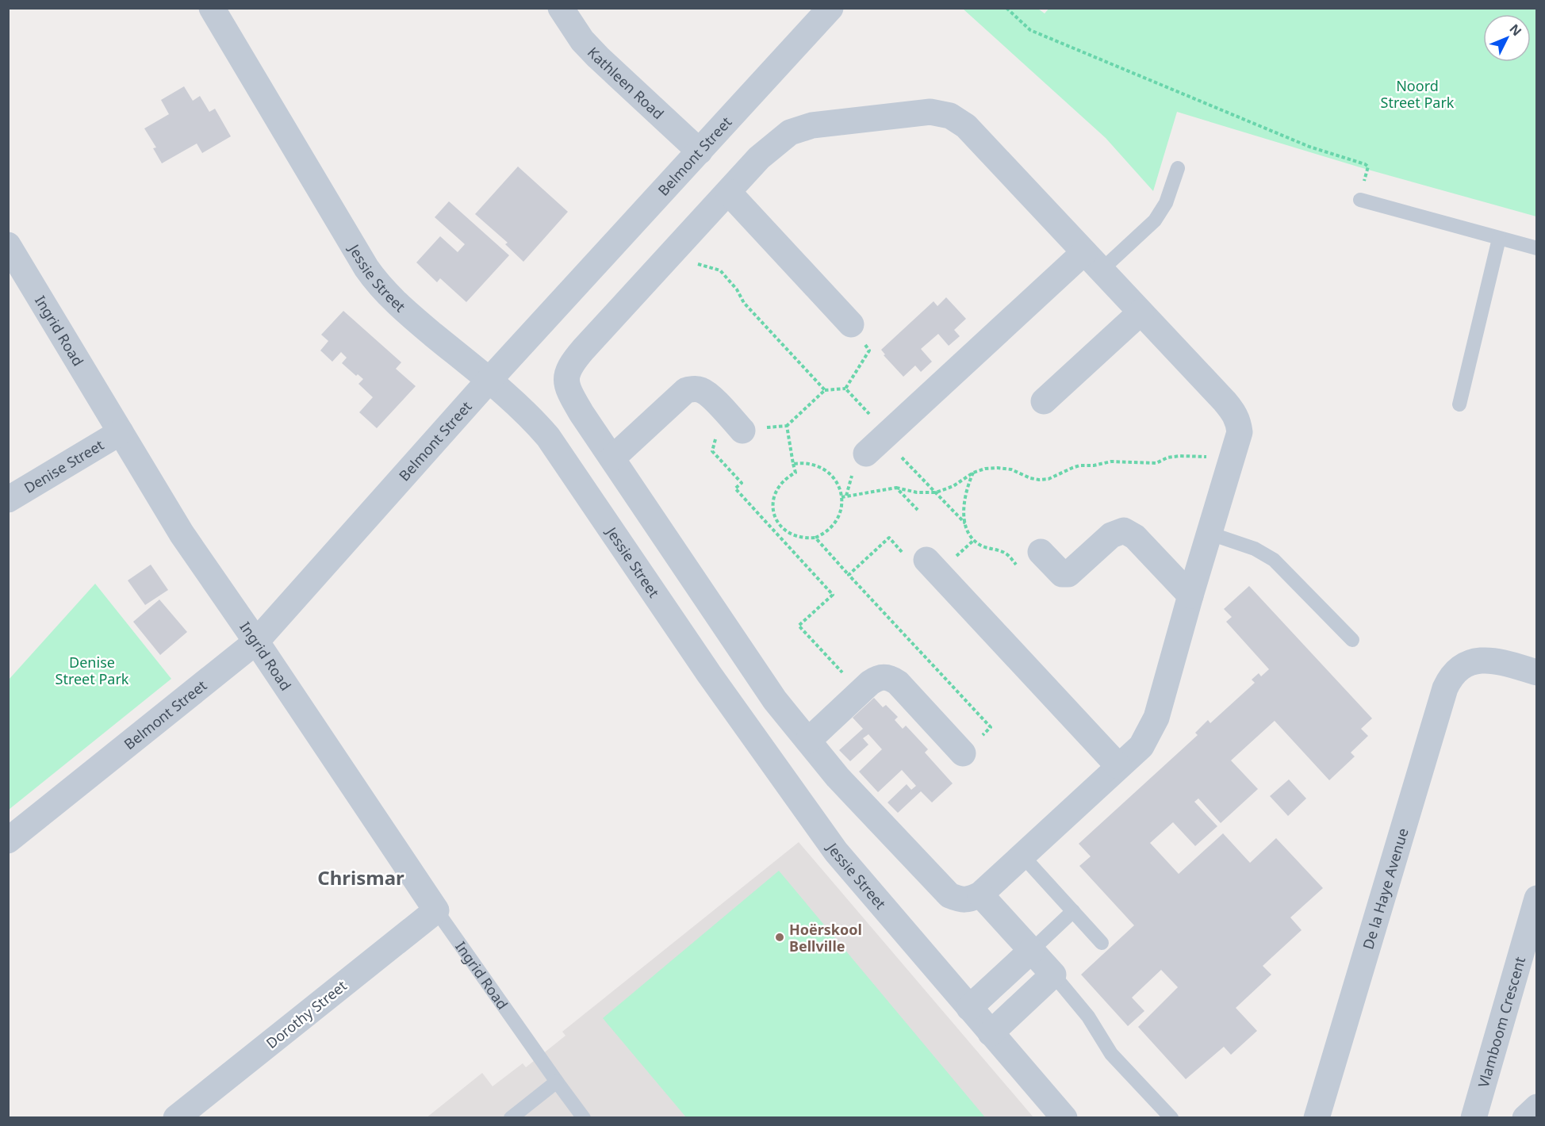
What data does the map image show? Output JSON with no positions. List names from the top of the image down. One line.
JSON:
{"streets":{"street":["Kathleen Road","Belmont Street","Jessie Street","Ingrid Road","Denise Street","De la Haye Avenue","Dorothy Street","Vlamboom Crescent"]},"crossings":[["Kathleen Road","Belmont Street"],["Belmont Street","Jessie Street"],["Belmont Street","Ingrid Road"],["Ingrid Road","Denise Street"],["Ingrid Road","Dorothy Street"]],"districts":["Chrismar"],"parks":["Noord Street Park","Denise Street Park"],"places":["Hoërskool Bellville"],"north":"top right"}
